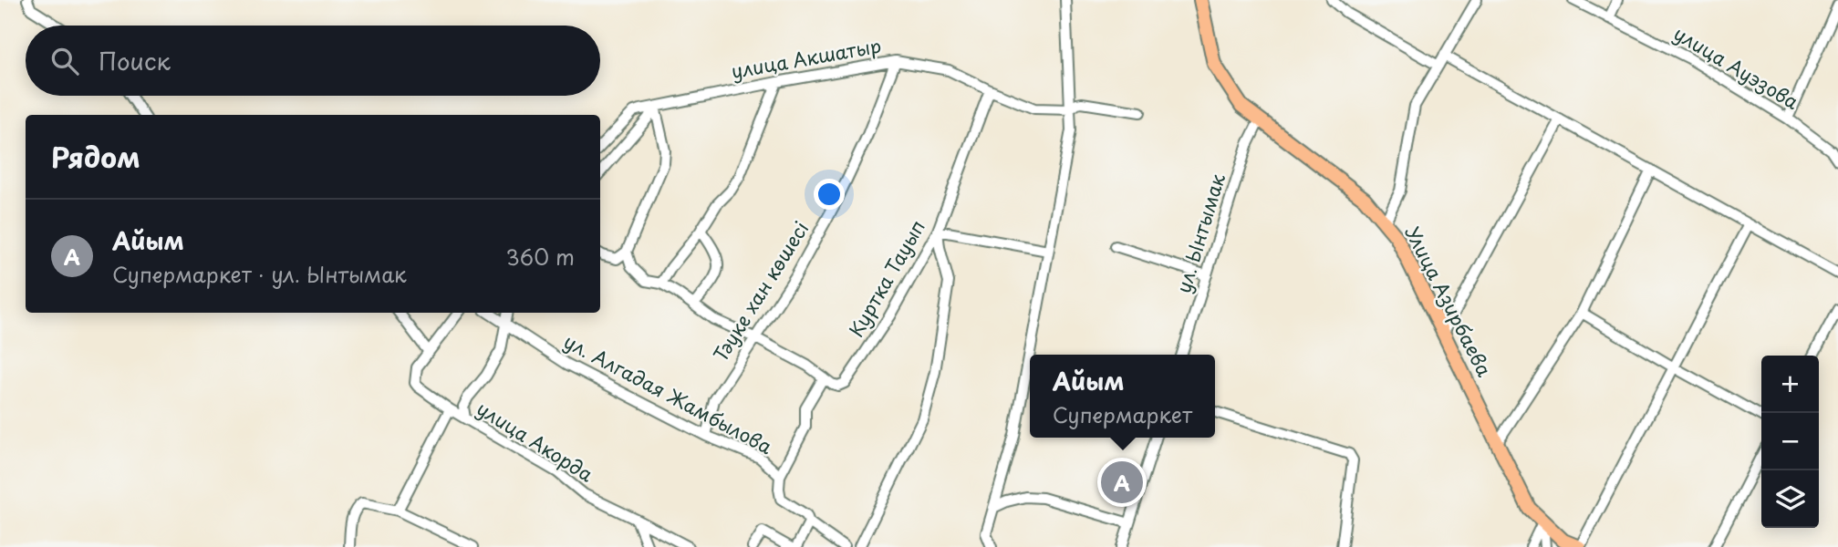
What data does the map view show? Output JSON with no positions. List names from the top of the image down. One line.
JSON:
{"streets":{"main road":["Улица Азирбаева"],"street":["улица Акшатыр","улица Ауэзова","ул. Ынтымак","Куртка Тауып","Тәуке хан көшесі","ул. Алгадая Жамбылова","улица Акорда"]},"crossings":[["улица Акшатыр","Куртка Тауып"],["улица Акшатыр","Тәуке хан көшесі"],["ул. Ынтымак","Улица Азирбаева"],["Тәуке хан көшесі","ул. Алгадая Жамбылова"]],"page":{"search":"Поиск","heading":"Рядом","list":[{"mark":"A","name":"Айым","note":"Супермаркет · ул. Ынтымак","value":"360 m"}],"popup":["Айым","Супермаркет"],"map_buttons":["+","−"],"pins":"A"}}
